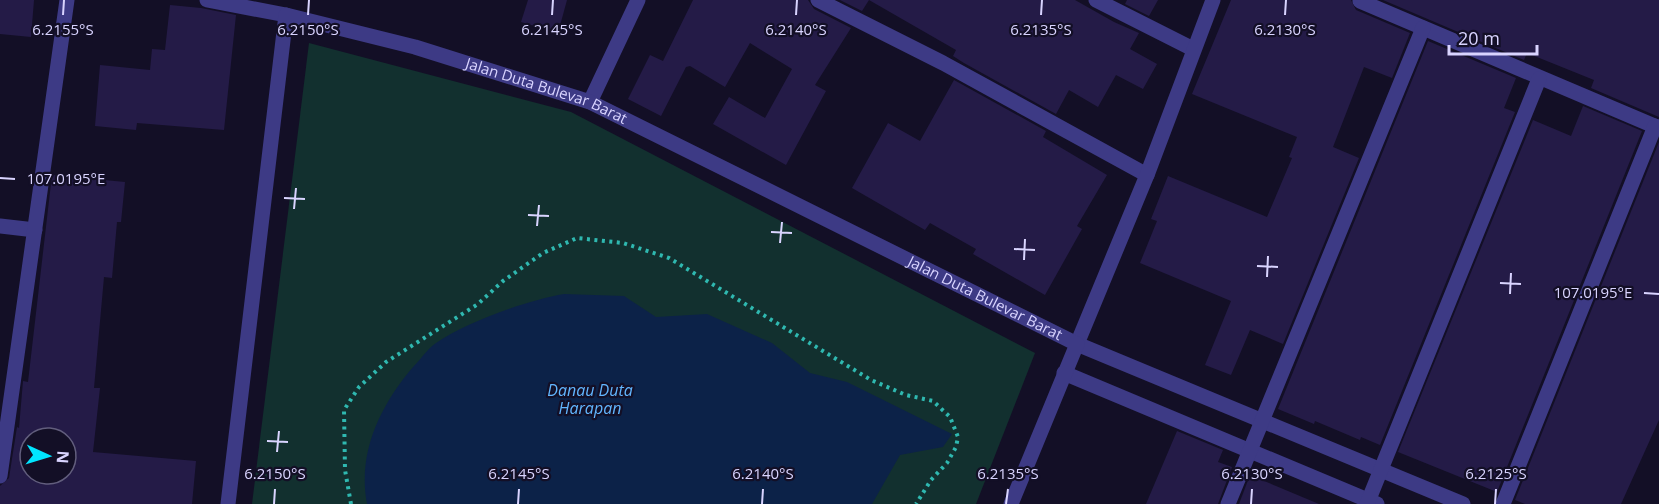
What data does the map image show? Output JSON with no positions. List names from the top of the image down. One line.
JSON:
{"streets":{"street":["Jalan Duta Bulevar Barat"]},"water":["Danau Duta Harapan"],"scale_bar":"20 m","north":"right","coordinates":["6.2155°S","6.2150°S","6.2145°S","6.2140°S","6.2135°S","6.2130°S","107.0195°E","6.2125°S"]}
